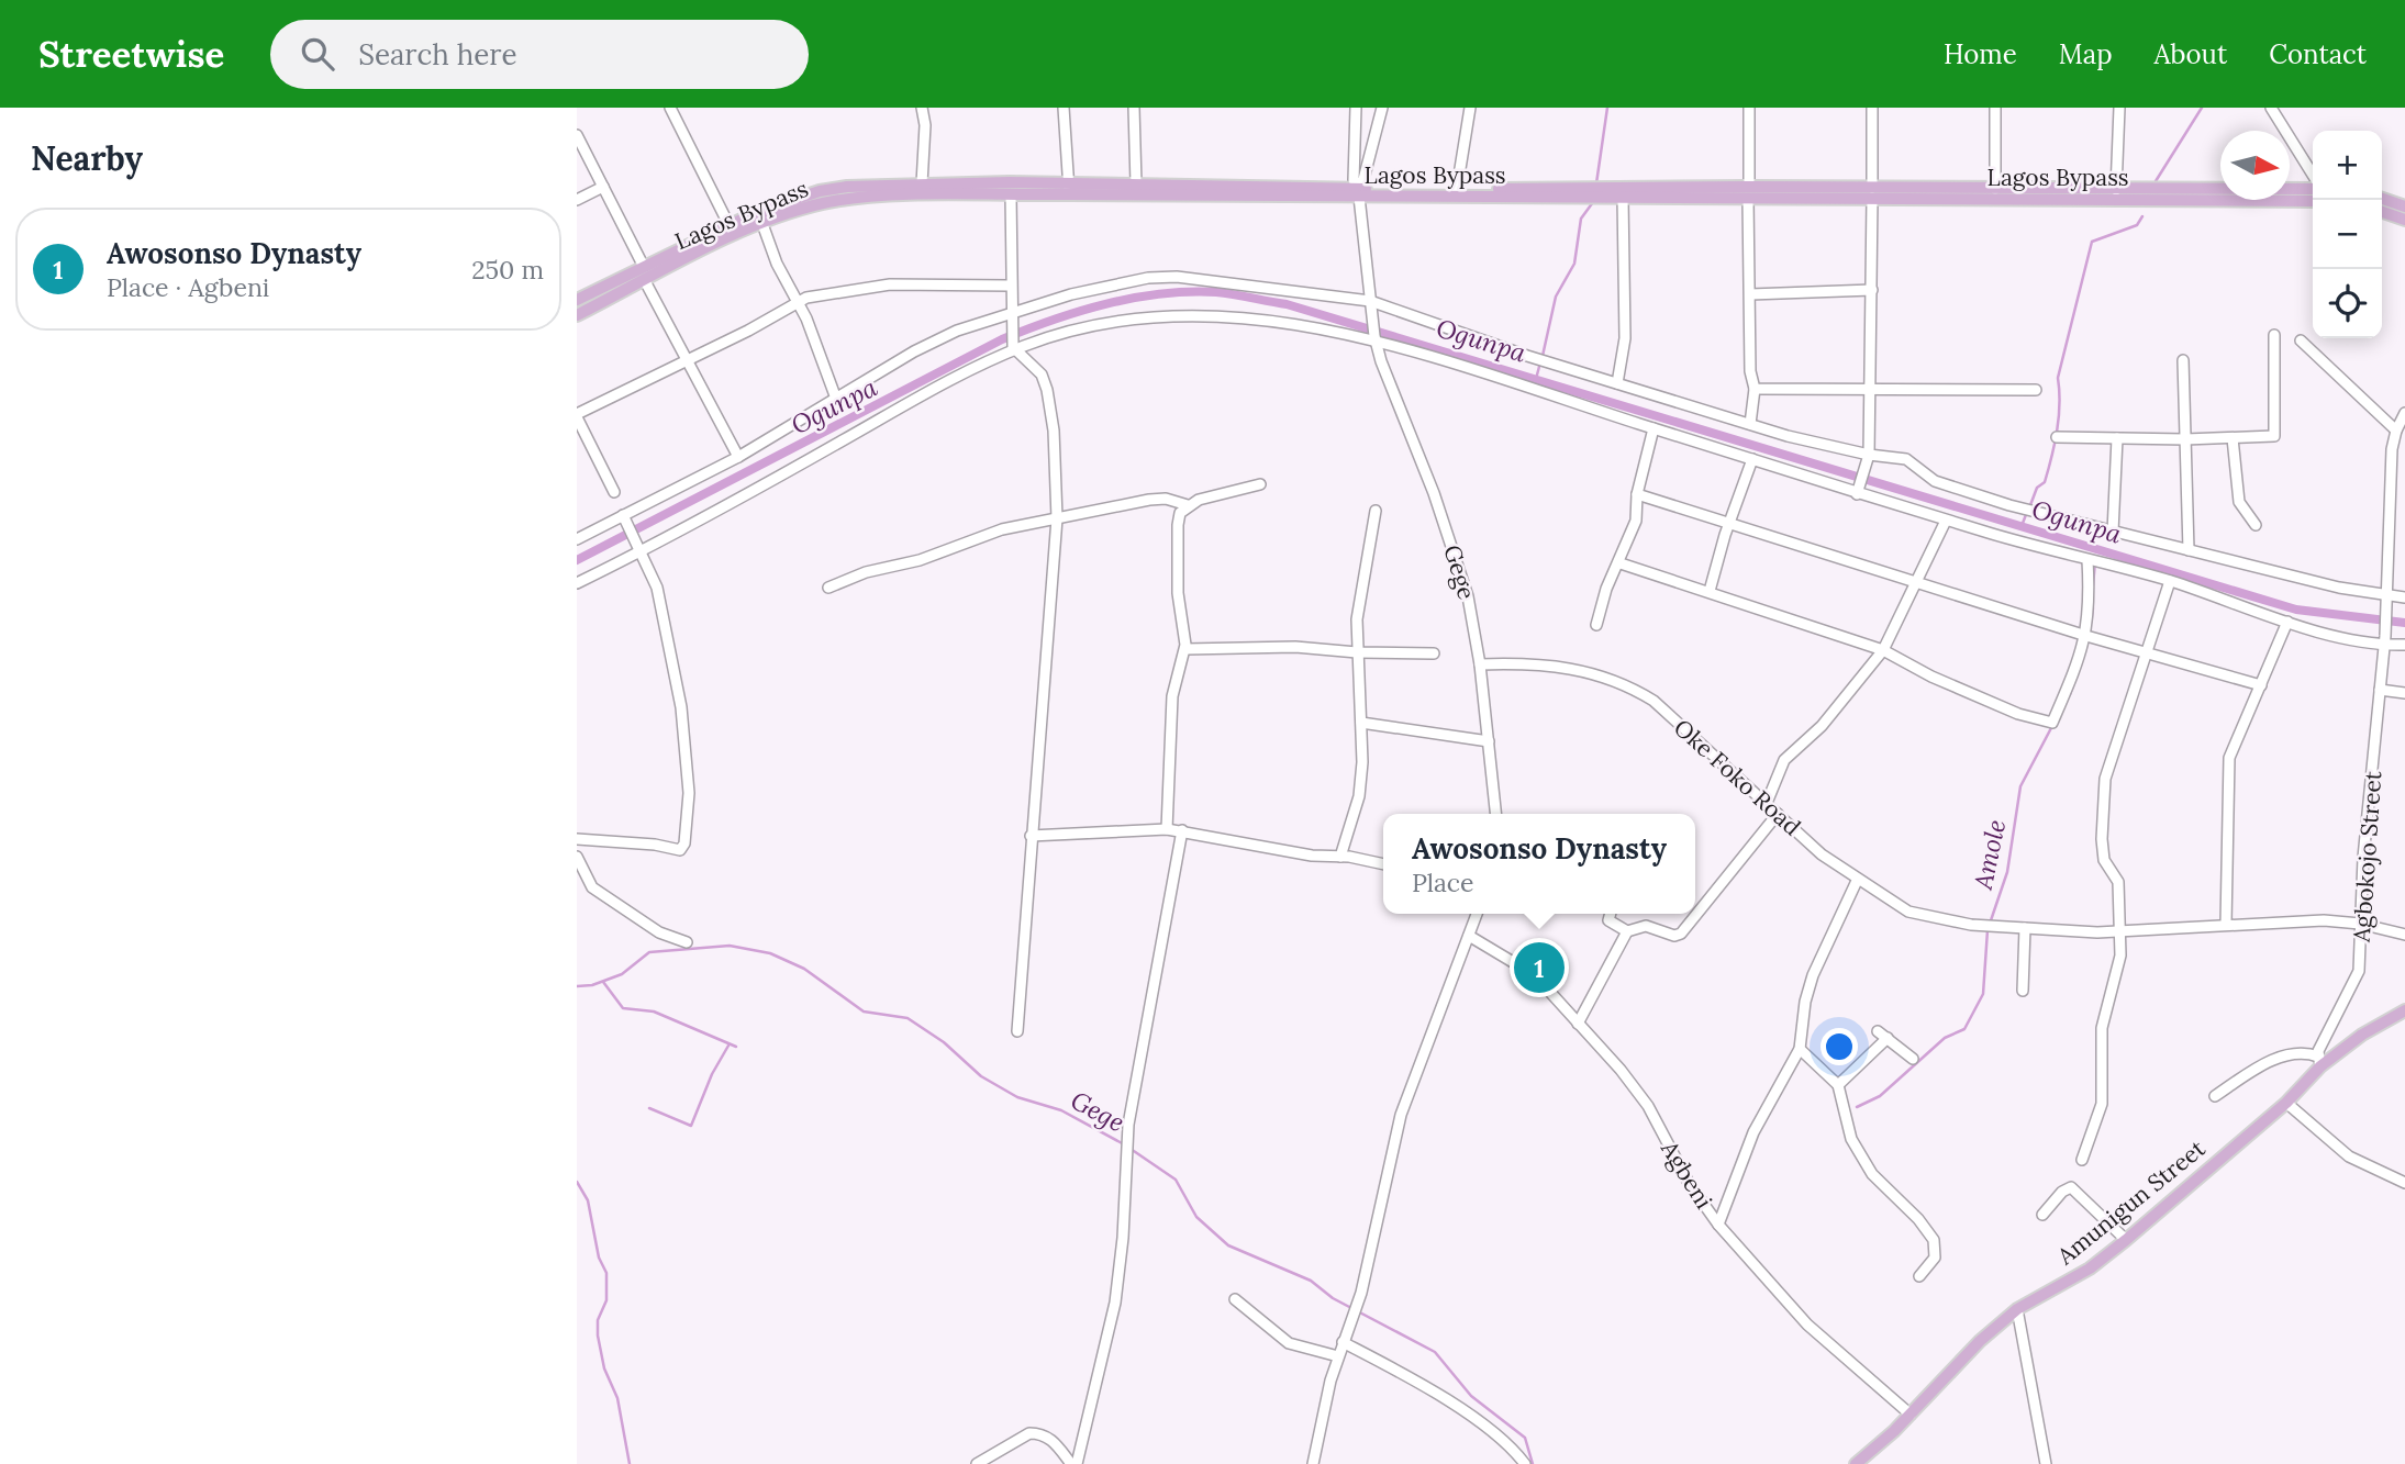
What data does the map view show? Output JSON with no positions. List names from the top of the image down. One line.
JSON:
{"streets":{"main road":["Lagos Bypass","Amunigun Street"],"street":["Gege","Oke Foko Road","Agbokojo Street","Agbeni"]},"crossings":[["Lagos Bypass","Gege"],["Gege","Oke Foko Road"],["Oke Foko Road","Agbokojo Street"],["Agbokojo Street","Amunigun Street"],["Agbeni","Amunigun Street"]],"water":["Ogunpa","Amole","Gege"],"north":"right","page":{"header":"Streetwise","search":"Search here","nav":["Home","Map","About","Contact"],"heading":"Nearby","map_buttons":["+","−"],"list":[{"mark":"1","name":"Awosonso Dynasty","note":"Place · Agbeni","value":"250 m"}],"popup":["Awosonso Dynasty","Place"],"pins":"1"}}
